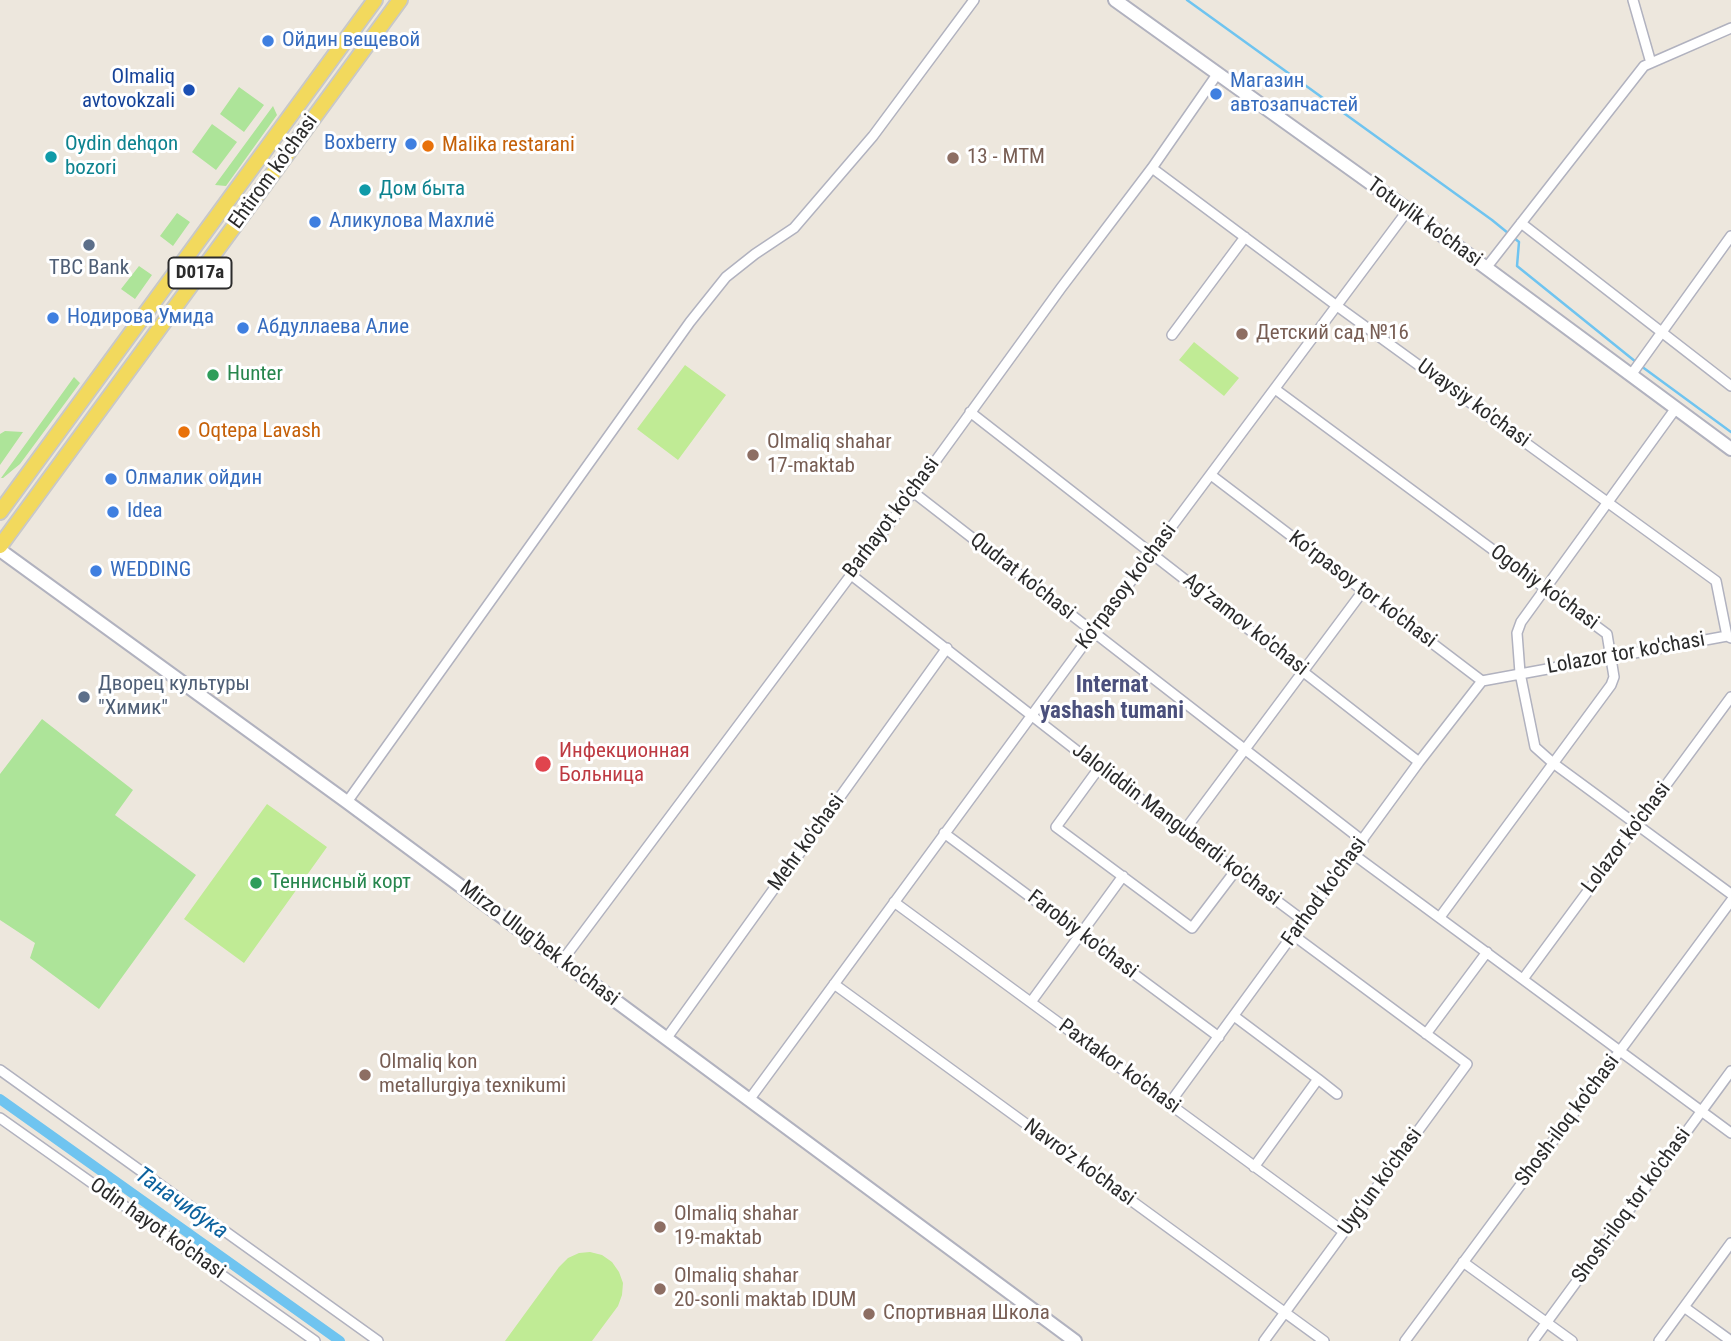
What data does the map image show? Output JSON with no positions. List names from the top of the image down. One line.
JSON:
{"streets":{"main road":["Ehtirom ko'chasi","Totuvlik ko'chasi","D017a","Mirzo Ulug'bek ko'chasi"],"street":["Uvaysiy ko'chasi","Barhayot ko'chasi","Qudrat ko'chasi","Ko‘rpasoy ko'chasi","Ogohiy ko'chasi","Ko‘rpasoy tor ko'chasi","Ag‘zamov ko'chasi","Lolazor tor ko'chasi","Jaloliddin Manguberdi ko'chasi","Lolazor ko'chasi","Mehr ko'chasi","Farhod ko'chasi","Farobiy ko'chasi","Paxtakor ko'chasi","Shosh-iloq ko'chasi","Navro‘z ko'chasi","Uyg‘un ko'chasi","Shosh-iloq tor ko'chasi","Odin hayot ko'chasi"]},"crossings":[["Ehtirom ko'chasi","Mirzo Ulug'bek ko'chasi"],["Totuvlik ko'chasi","Barhayot ko'chasi"],["Totuvlik ko'chasi","Ko‘rpasoy ko'chasi"],["Uvaysiy ko'chasi","Barhayot ko'chasi"],["Uvaysiy ko'chasi","Ko‘rpasoy ko'chasi"],["Uvaysiy ko'chasi","Lolazor tor ko'chasi"],["Barhayot ko'chasi","Qudrat ko'chasi"],["Barhayot ko'chasi","Ag‘zamov ko'chasi"],["Barhayot ko'chasi","Jaloliddin Manguberdi ko'chasi"],["Barhayot ko'chasi","Mirzo Ulug'bek ko'chasi"],["Qudrat ko'chasi","Ko‘rpasoy ko'chasi"],["Qudrat ko'chasi","Farhod ko'chasi"],["Ko‘rpasoy ko'chasi","Ogohiy ko'chasi"],["Ko‘rpasoy ko'chasi","Ko‘rpasoy tor ko'chasi"],["Ko‘rpasoy ko'chasi","Ag‘zamov ko'chasi"],["Ko‘rpasoy ko'chasi","Jaloliddin Manguberdi ko'chasi"],["Ko‘rpasoy ko'chasi","Farobiy ko'chasi"],["Ko‘rpasoy ko'chasi","Mirzo Ulug'bek ko'chasi"],["Ko‘rpasoy ko'chasi","Paxtakor ko'chasi"],["Ko‘rpasoy ko'chasi","Navro‘z ko'chasi"],["Ogohiy ko'chasi","Lolazor tor ko'chasi"],["Ko‘rpasoy tor ko'chasi","Farhod ko'chasi"],["Ag‘zamov ko'chasi","Farhod ko'chasi"],["Jaloliddin Manguberdi ko'chasi","Mehr ko'chasi"],["Jaloliddin Manguberdi ko'chasi","Farhod ko'chasi"],["Mehr ko'chasi","Mirzo Ulug'bek ko'chasi"],["Farhod ko'chasi","Farobiy ko'chasi"],["Farhod ko'chasi","Paxtakor ko'chasi"],["Farhod ko'chasi","Uyg‘un ko'chasi"],["Paxtakor ko'chasi","Uyg‘un ko'chasi"],["Navro‘z ko'chasi","Uyg‘un ko'chasi"]],"districts":["Internat yashash tumani"],"water":["Таначибука"],"places":["Ойдин вещевой","Olmaliq avtovokzali","Магазин автозапчастей","Boxberry","Malika restarani","Oydin dehqon bozori","13 - MTM","Дом быта","Аликулова Махлиё","TBC Bank","Нодирова Умида","Абдуллаева Алие","Детский сад №16","Hunter","Oqtepa Lavash","Olmaliq shahar 17-maktab","Олмалик ойдин","Idea","WEDDING","Дворец культуры \"Химик\"","Инфекционная Больница","Теннисный корт","Olmaliq kon metallurgiya texnikumi","Olmaliq shahar 19-maktab","Olmaliq shahar 20-sonli maktab IDUM","Спортивная Школа"]}
